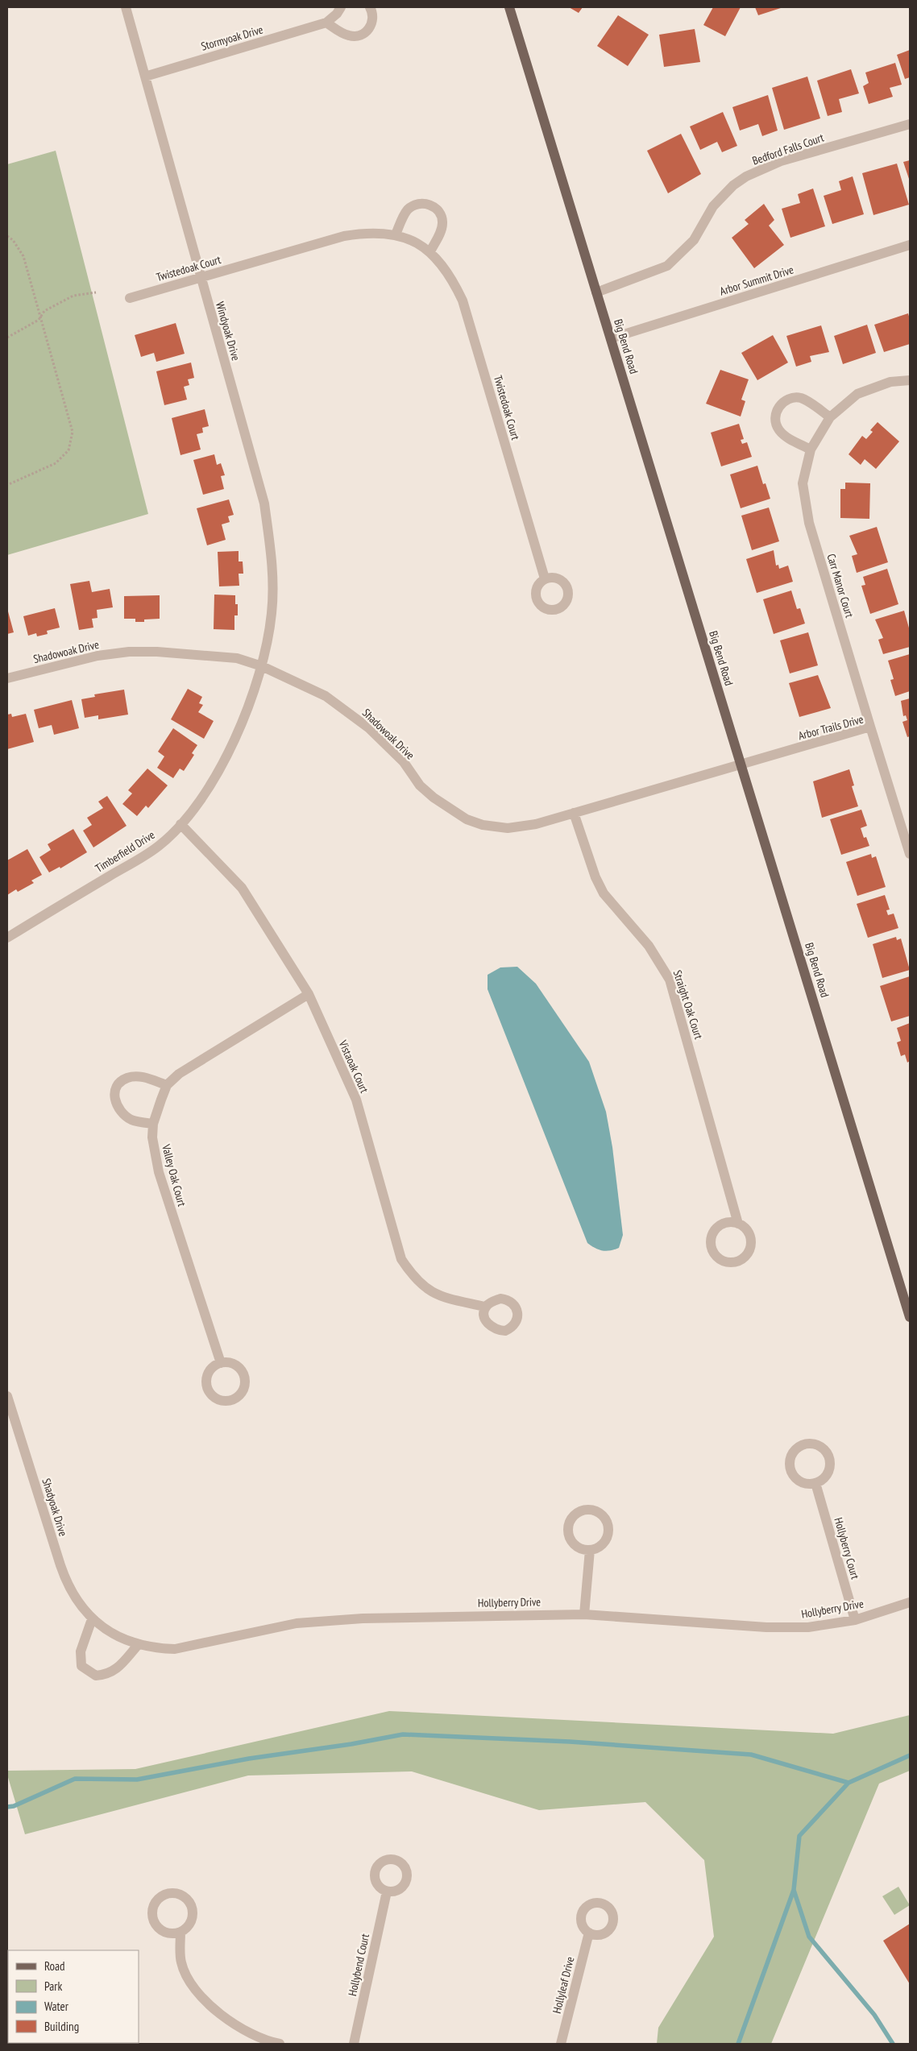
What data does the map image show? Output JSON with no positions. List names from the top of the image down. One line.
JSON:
{"streets":{"main road":["Big Bend Road"],"street":["Stormyoak Drive","Bedford Falls Court","Twistedoak Court","Arbor Summit Drive","Windyoak Drive","Carr Manor Court","Shadowoak Drive","Arbor Trails Drive","Timberfield Drive","Straight Oak Court","Vistaoak Court","Valley Oak Court","Shadyoak Drive","Hollyberry Court","Hollyberry Drive","Hollybend Court","Hollyleaf Drive"]},"crossings":[["Stormyoak Drive","Windyoak Drive"],["Bedford Falls Court","Big Bend Road"],["Twistedoak Court","Windyoak Drive"],["Arbor Summit Drive","Big Bend Road"],["Windyoak Drive","Shadowoak Drive"],["Windyoak Drive","Timberfield Drive"],["Big Bend Road","Shadowoak Drive"],["Big Bend Road","Arbor Trails Drive"],["Carr Manor Court","Arbor Trails Drive"],["Shadowoak Drive","Arbor Trails Drive"],["Shadowoak Drive","Timberfield Drive"],["Shadowoak Drive","Straight Oak Court"],["Timberfield Drive","Vistaoak Court"],["Vistaoak Court","Valley Oak Court"],["Shadyoak Drive","Hollyberry Drive"],["Hollyberry Court","Hollyberry Drive"]],"legend":["Road","Park","Water","Building"]}
